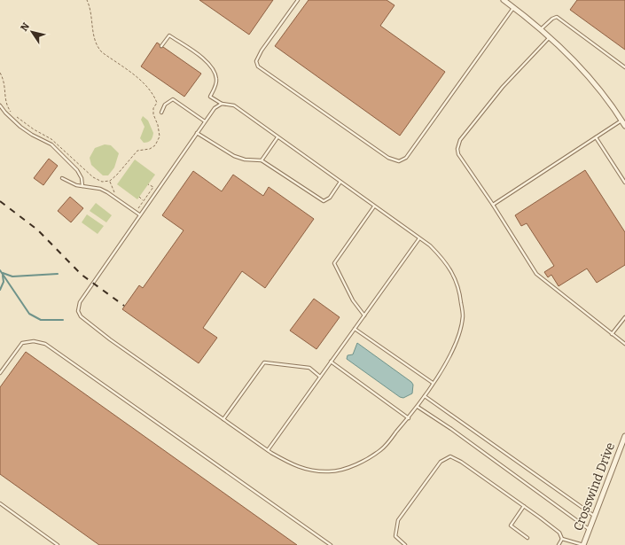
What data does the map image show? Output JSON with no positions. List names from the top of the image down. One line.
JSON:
{"streets":{"street":["Crosswind Drive"]},"north":"top left"}
